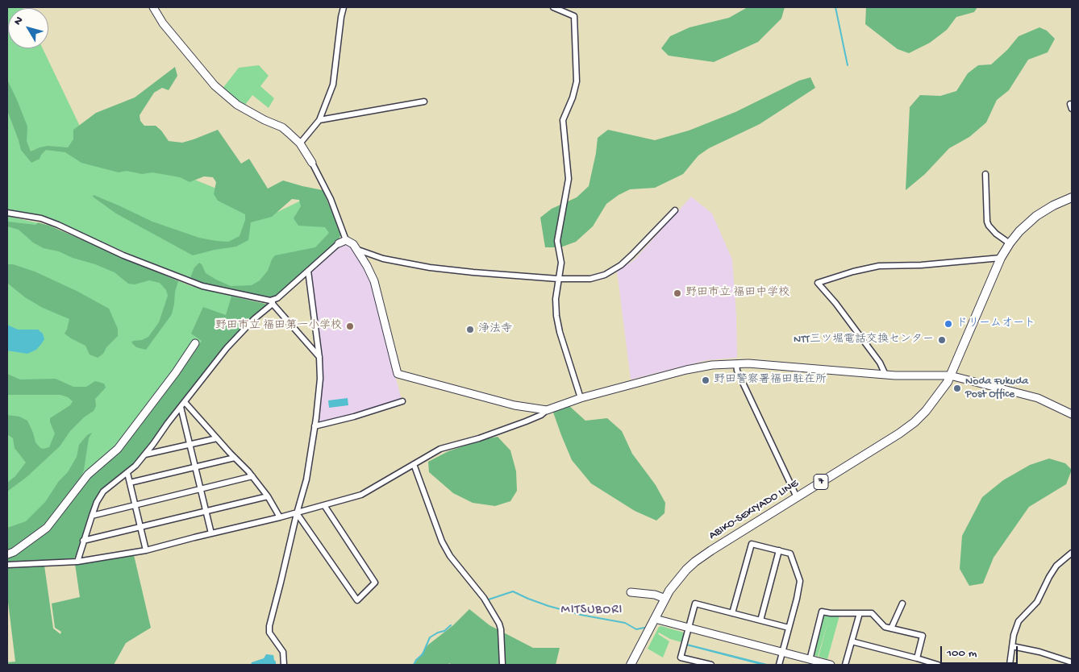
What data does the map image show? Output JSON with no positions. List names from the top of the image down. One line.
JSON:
{"streets":{"main road":["7","ABIKO-SEKIYADO LINE"]},"districts":["MITSUBORI"],"places":["野田市立 福田中学校","ドリームオート","野田市立 福田第一小学校","浄法寺","NTT三ツ堀電話交換センター","野田警察署福田駐在所","Noda Fukuda Post Office"],"scale_bar":"100 m","north":"top left"}
